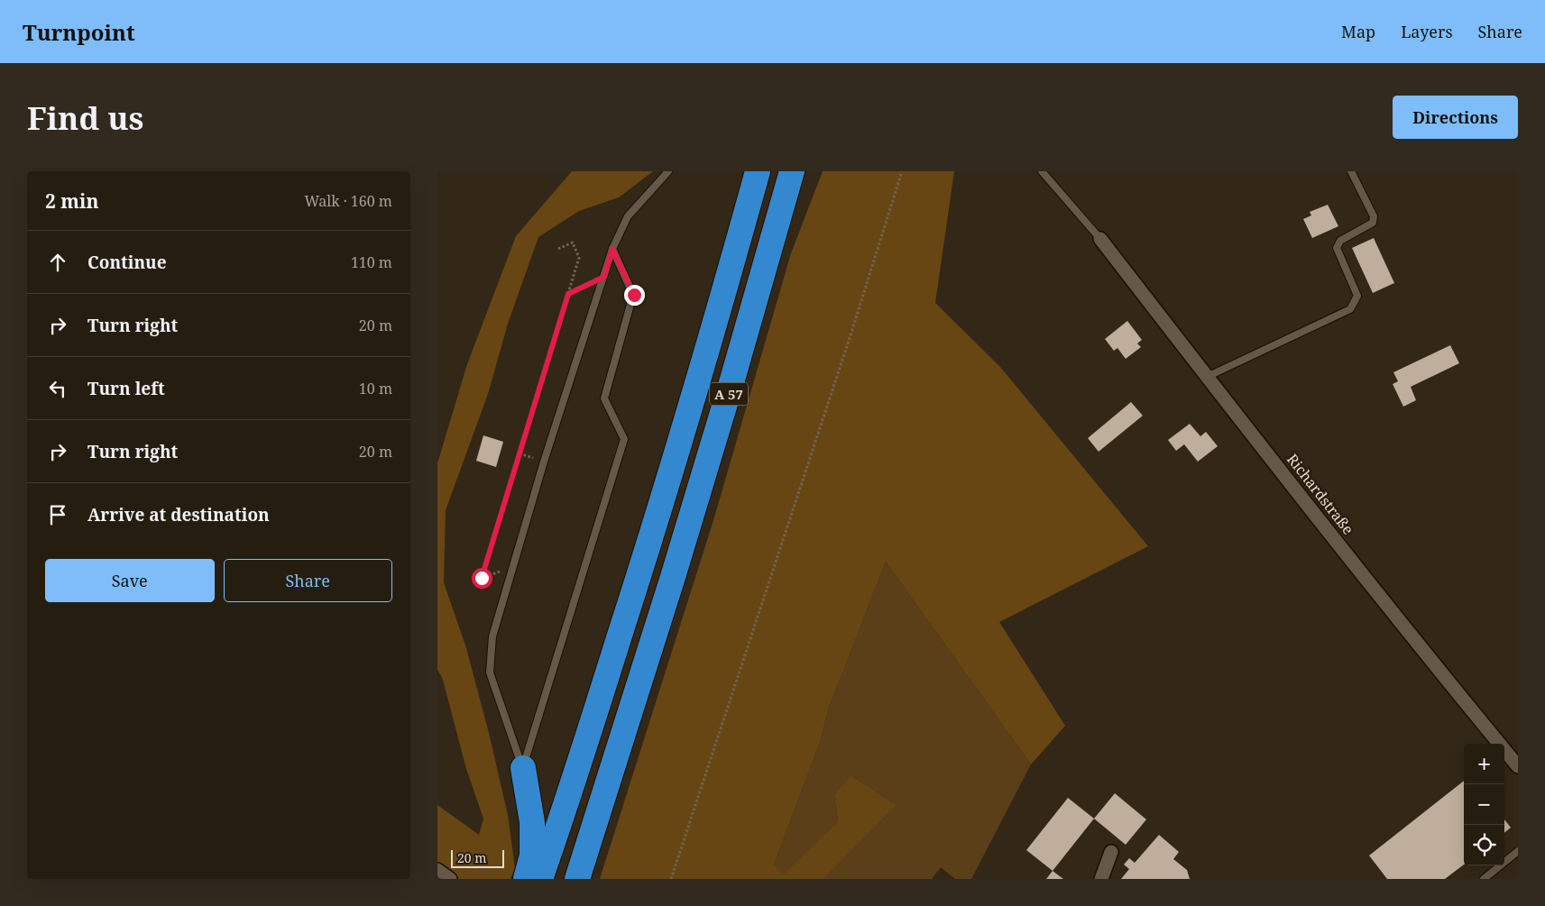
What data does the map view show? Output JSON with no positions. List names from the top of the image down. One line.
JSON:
{"streets":{"highway":["A 57"],"street":["Richardstraße"]},"scale_bar":"20 m","page":{"header":"Turnpoint","nav":["Map","Layers","Share"],"buttons":["Directions",["Save","Share"]],"title":"Find us","heading":["2 min","Walk · 160 m"],"list":[["Continue","110 m"],["Turn right","20 m"],["Turn left","10 m"],["Turn right","20 m"],"Arrive at destination"],"map_buttons":["+","−"],"scale":"20 m"}}
